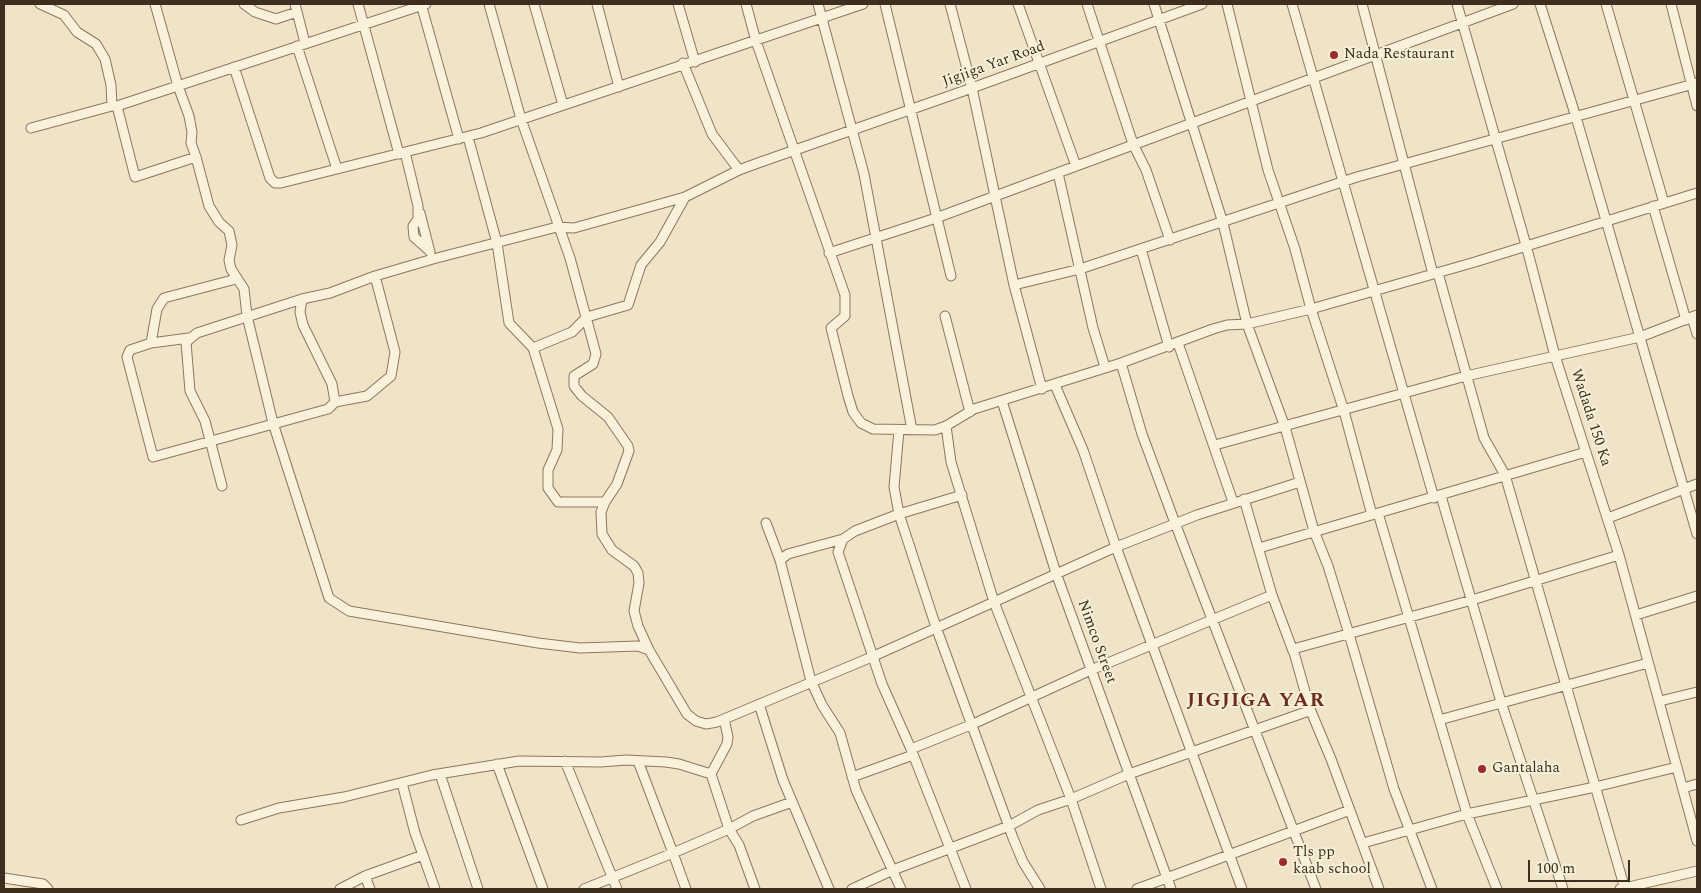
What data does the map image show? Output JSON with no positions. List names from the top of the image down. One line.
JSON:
{"streets":{"street":["Jigjiga Yar Road","Wadada 150 Ka","Nimco Street"]},"districts":["JIGJIGA YAR"],"places":["Nada Restaurant","Gantalaha","Tls pp kaab school"],"scale_bar":"100 m"}
